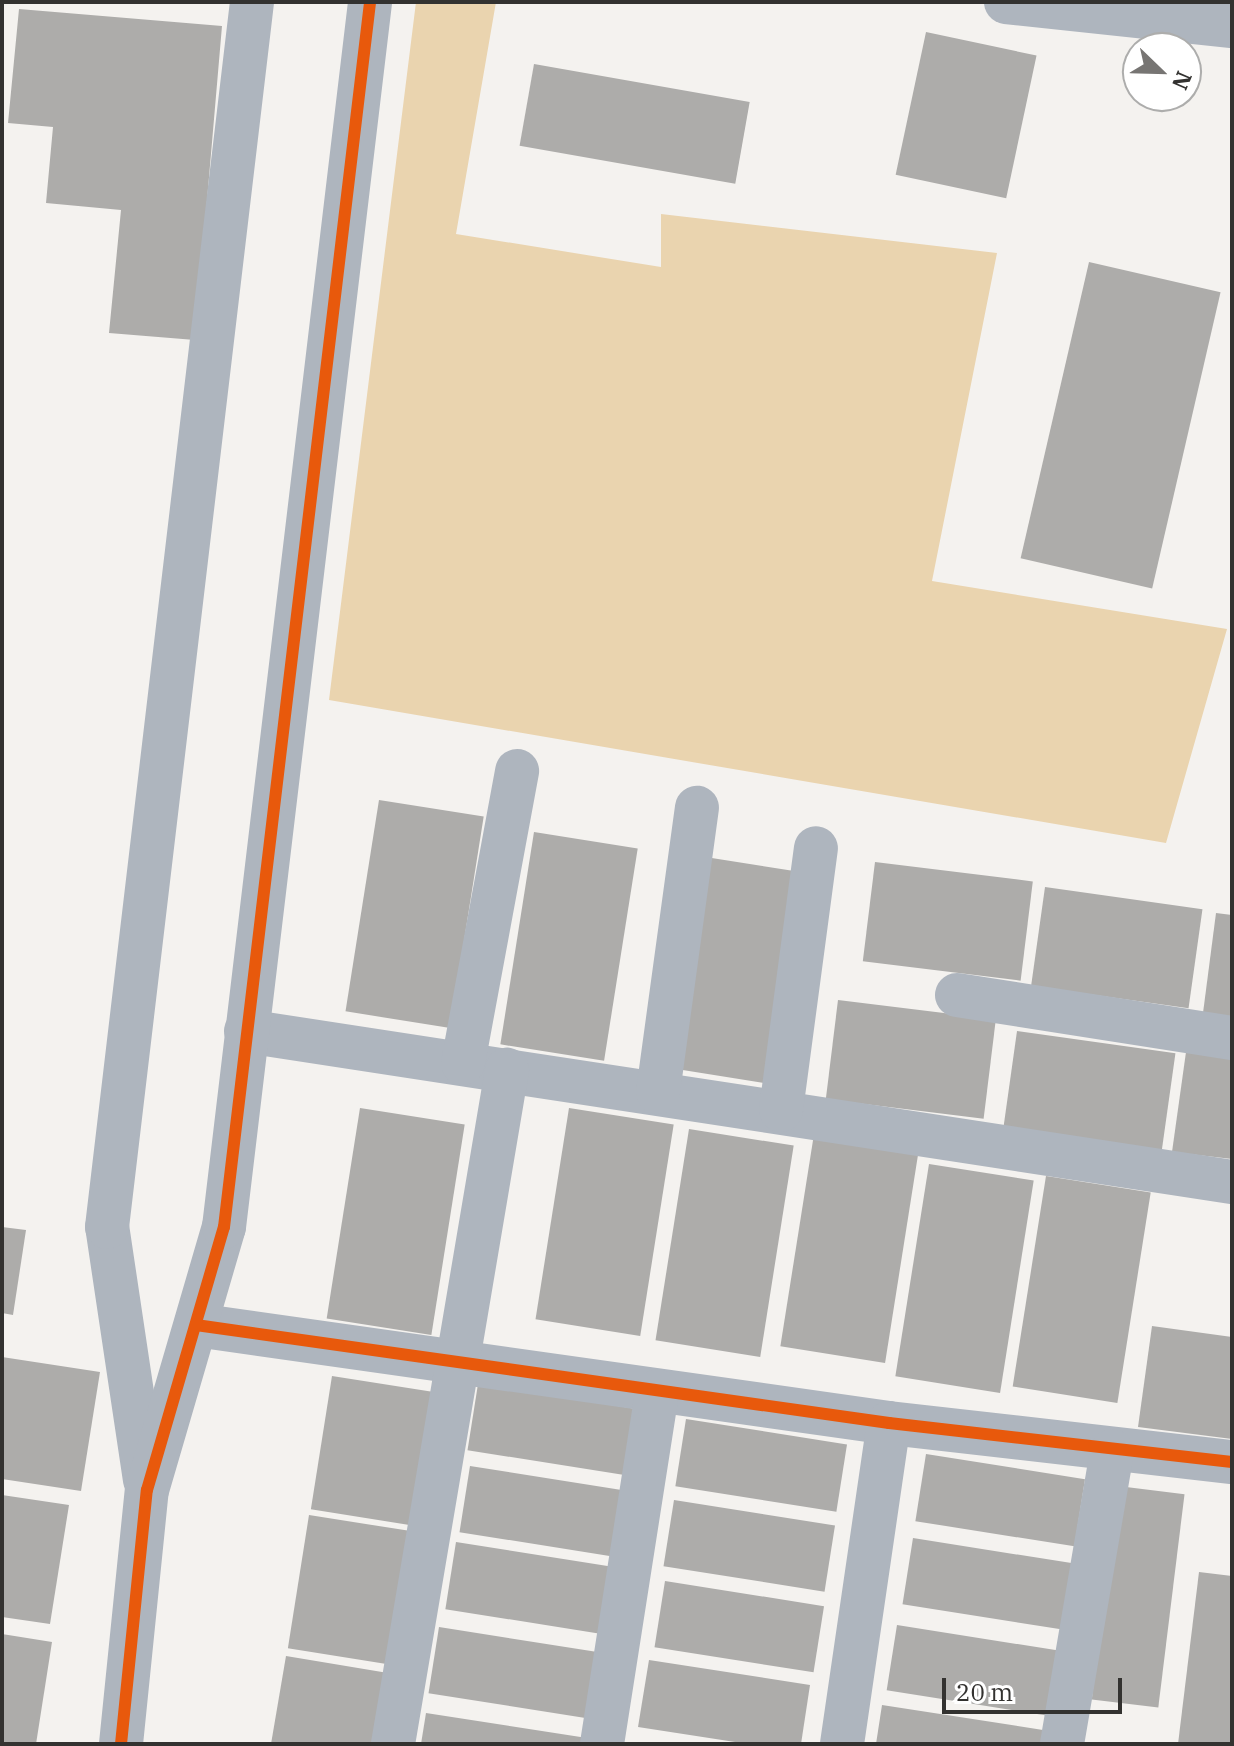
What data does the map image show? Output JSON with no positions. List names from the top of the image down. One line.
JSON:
{"scale_bar":"20 m","north":"bottom right"}
